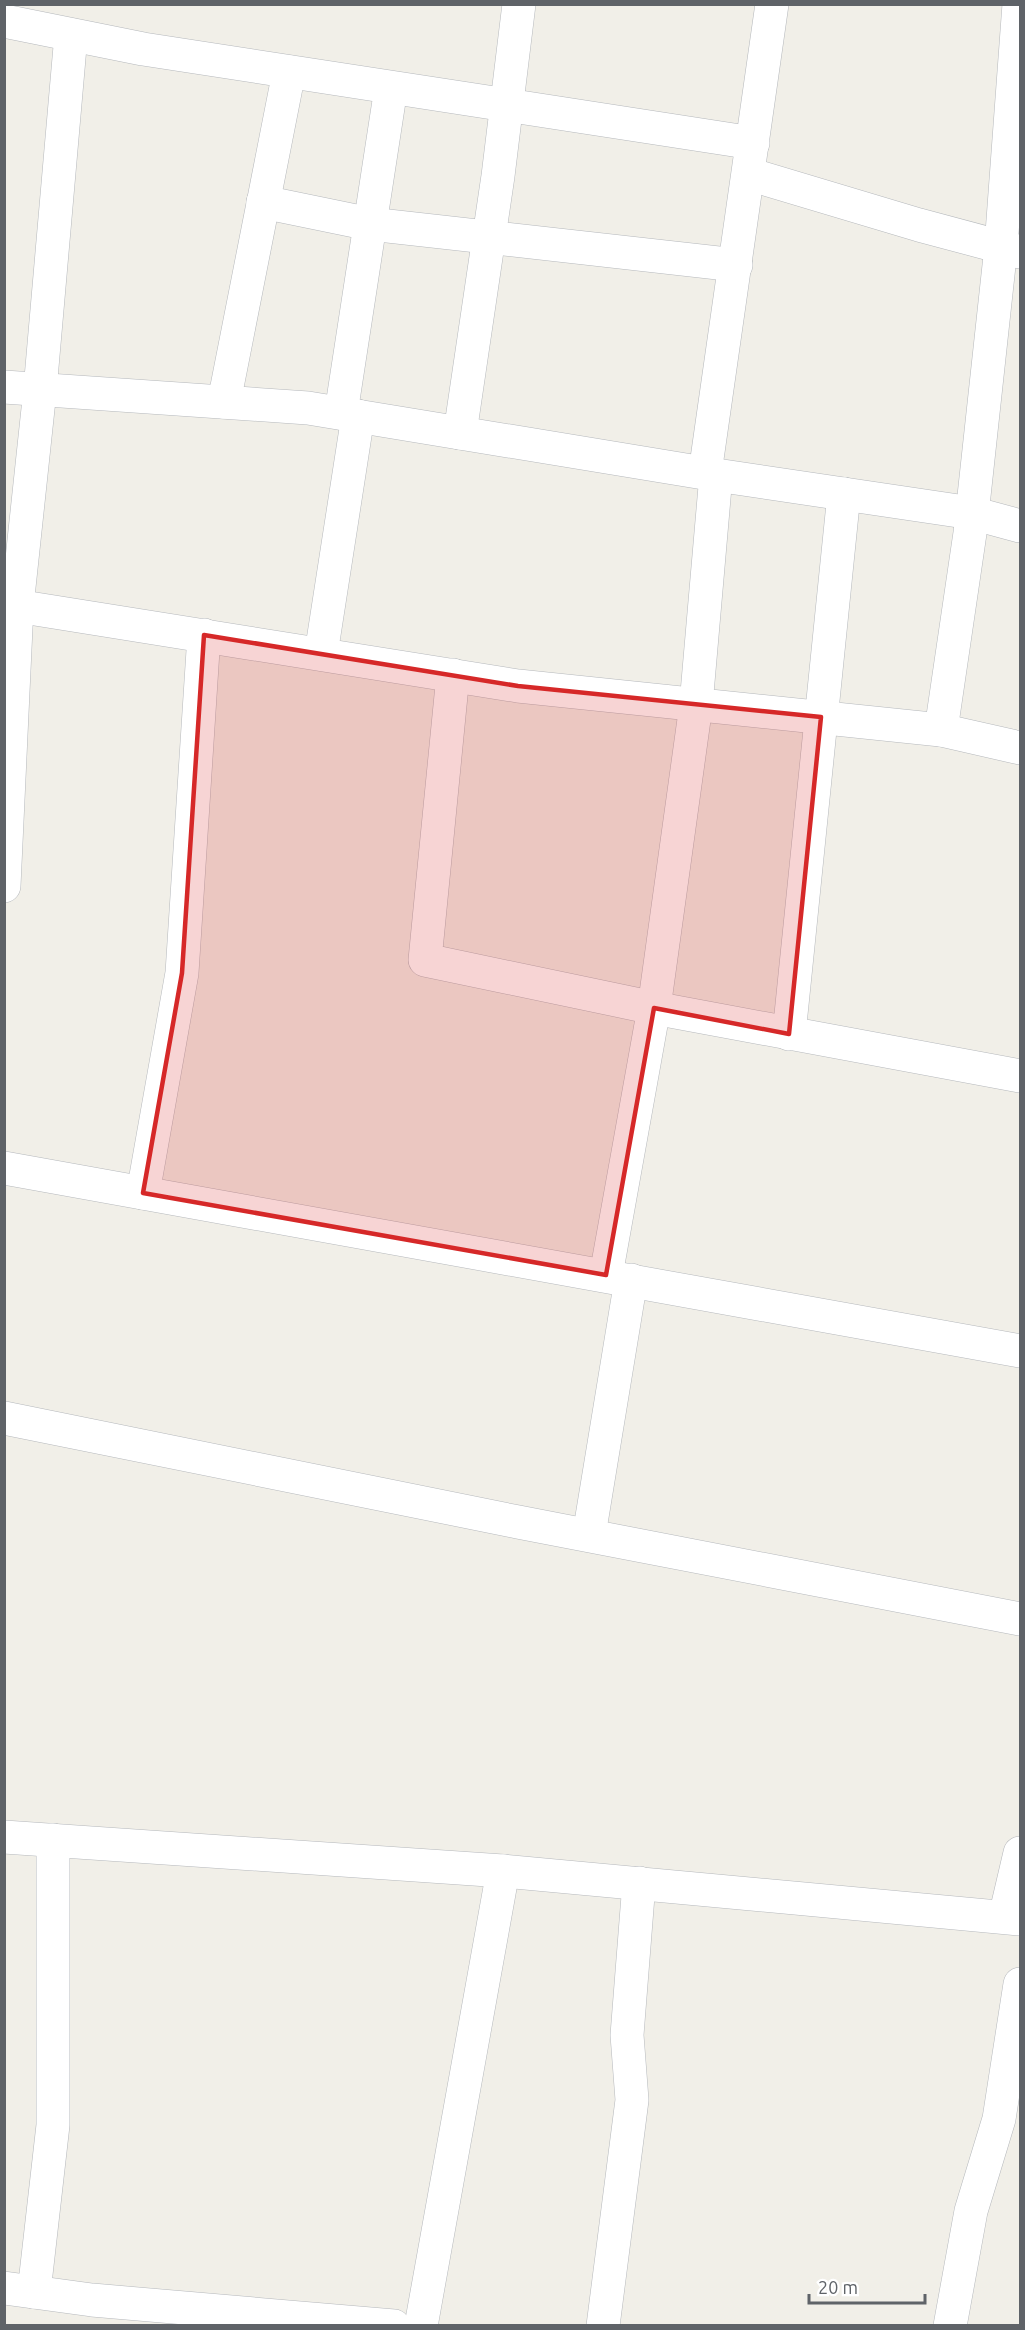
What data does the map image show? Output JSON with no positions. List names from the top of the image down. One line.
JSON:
{"scale_bar":"20 m"}
